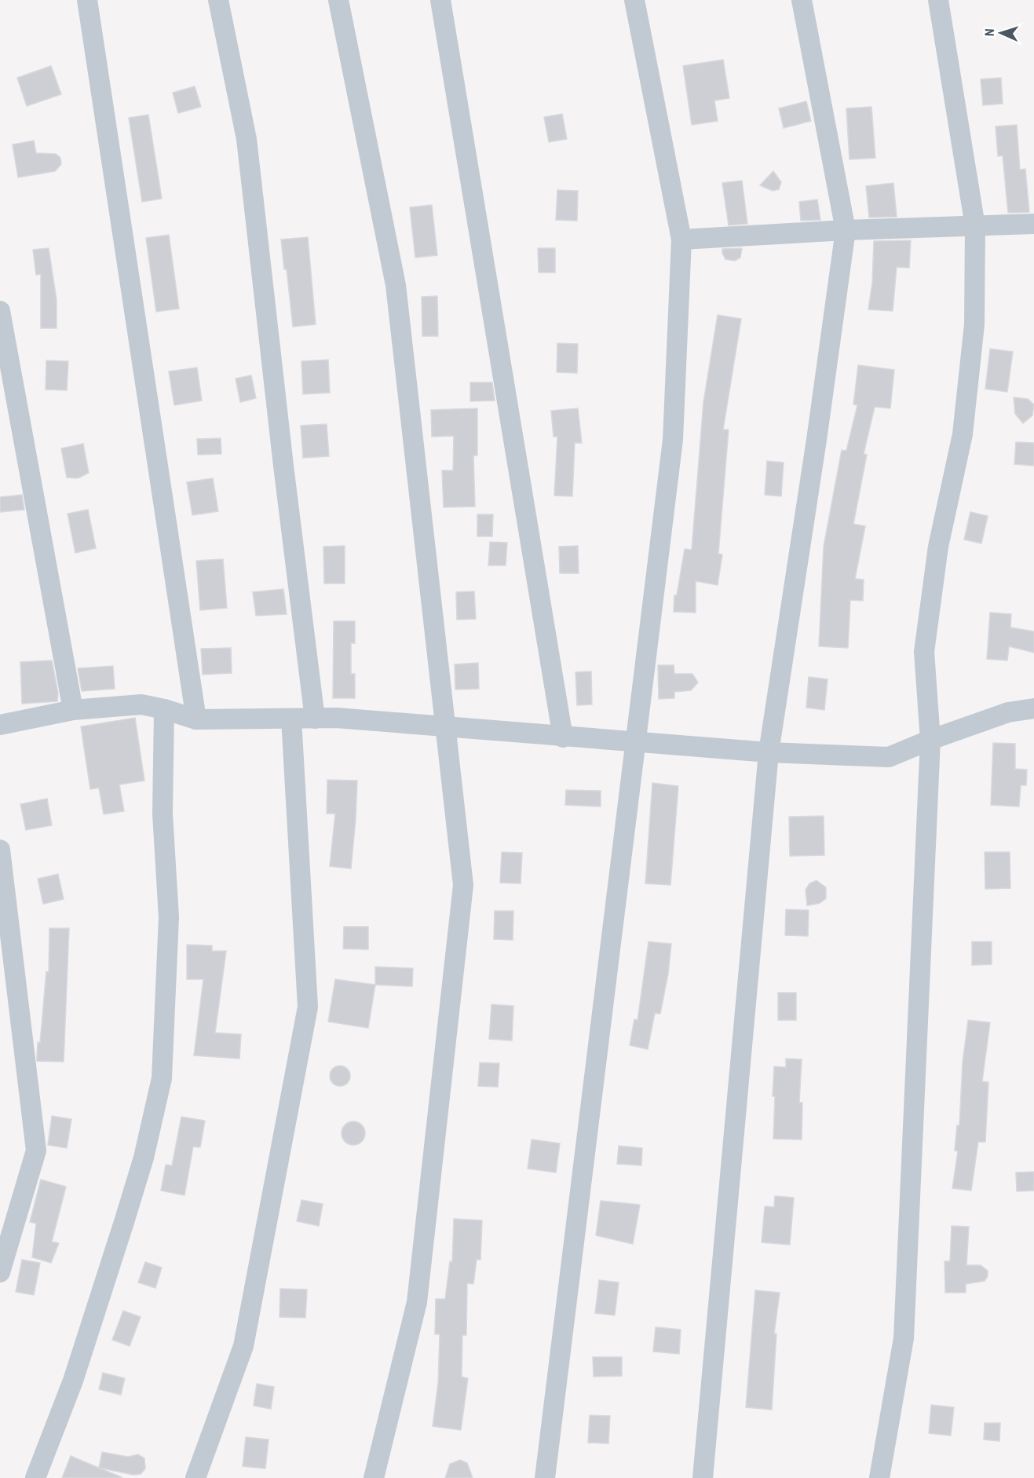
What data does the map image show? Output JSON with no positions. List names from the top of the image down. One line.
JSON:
{"north":"left"}
